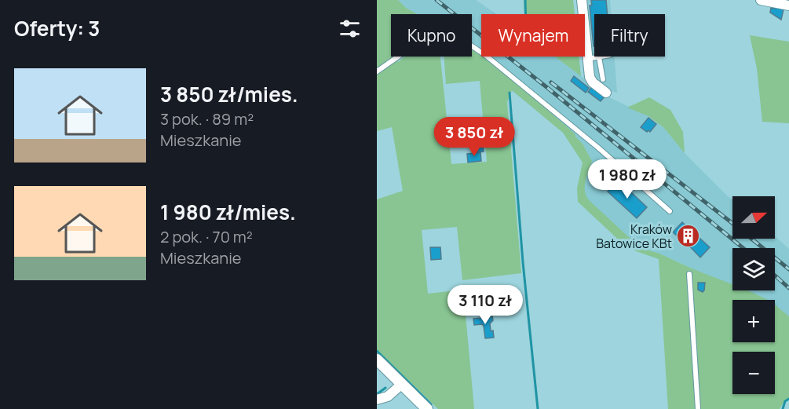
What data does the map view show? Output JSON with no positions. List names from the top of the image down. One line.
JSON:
{"places":{"building":["Kraków Batowice KBt"]},"north":"right","page":{"heading":"Oferty: 3","chip":["Kupno","Wynajem","Filtry"],"list":[{"name":"3 850 zł/mies.","note":"3 pok. · 89 m² · Mieszkanie"},{"name":"1 980 zł/mies.","note":"2 pok. · 70 m² · Mieszkanie"}],"price":["3 850 zł","1 980 zł","3 110 zł"],"map_buttons":["+","−"]}}
